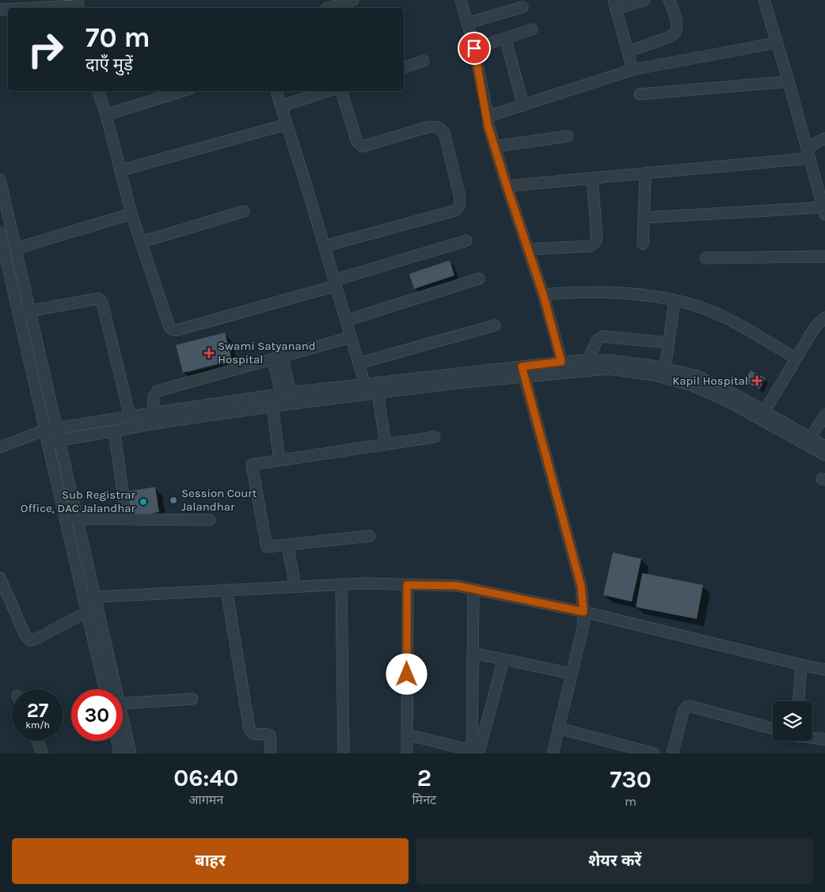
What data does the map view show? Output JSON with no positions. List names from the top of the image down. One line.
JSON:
{"places":{"health":["Swami Satyanand Hospital","Kapil Hospital"],"other":["Session Court Jalandhar","Sub Registrar Office, DAC Jalandhar"]},"page":{"turn":["70 m","दाएँ मुड़ें"],"speed":"27 km/h","limit":"30","eta":["06:40","आगमन","2","मिनट","730","m"],"buttons":["बाहर","शेयर करें"]}}
